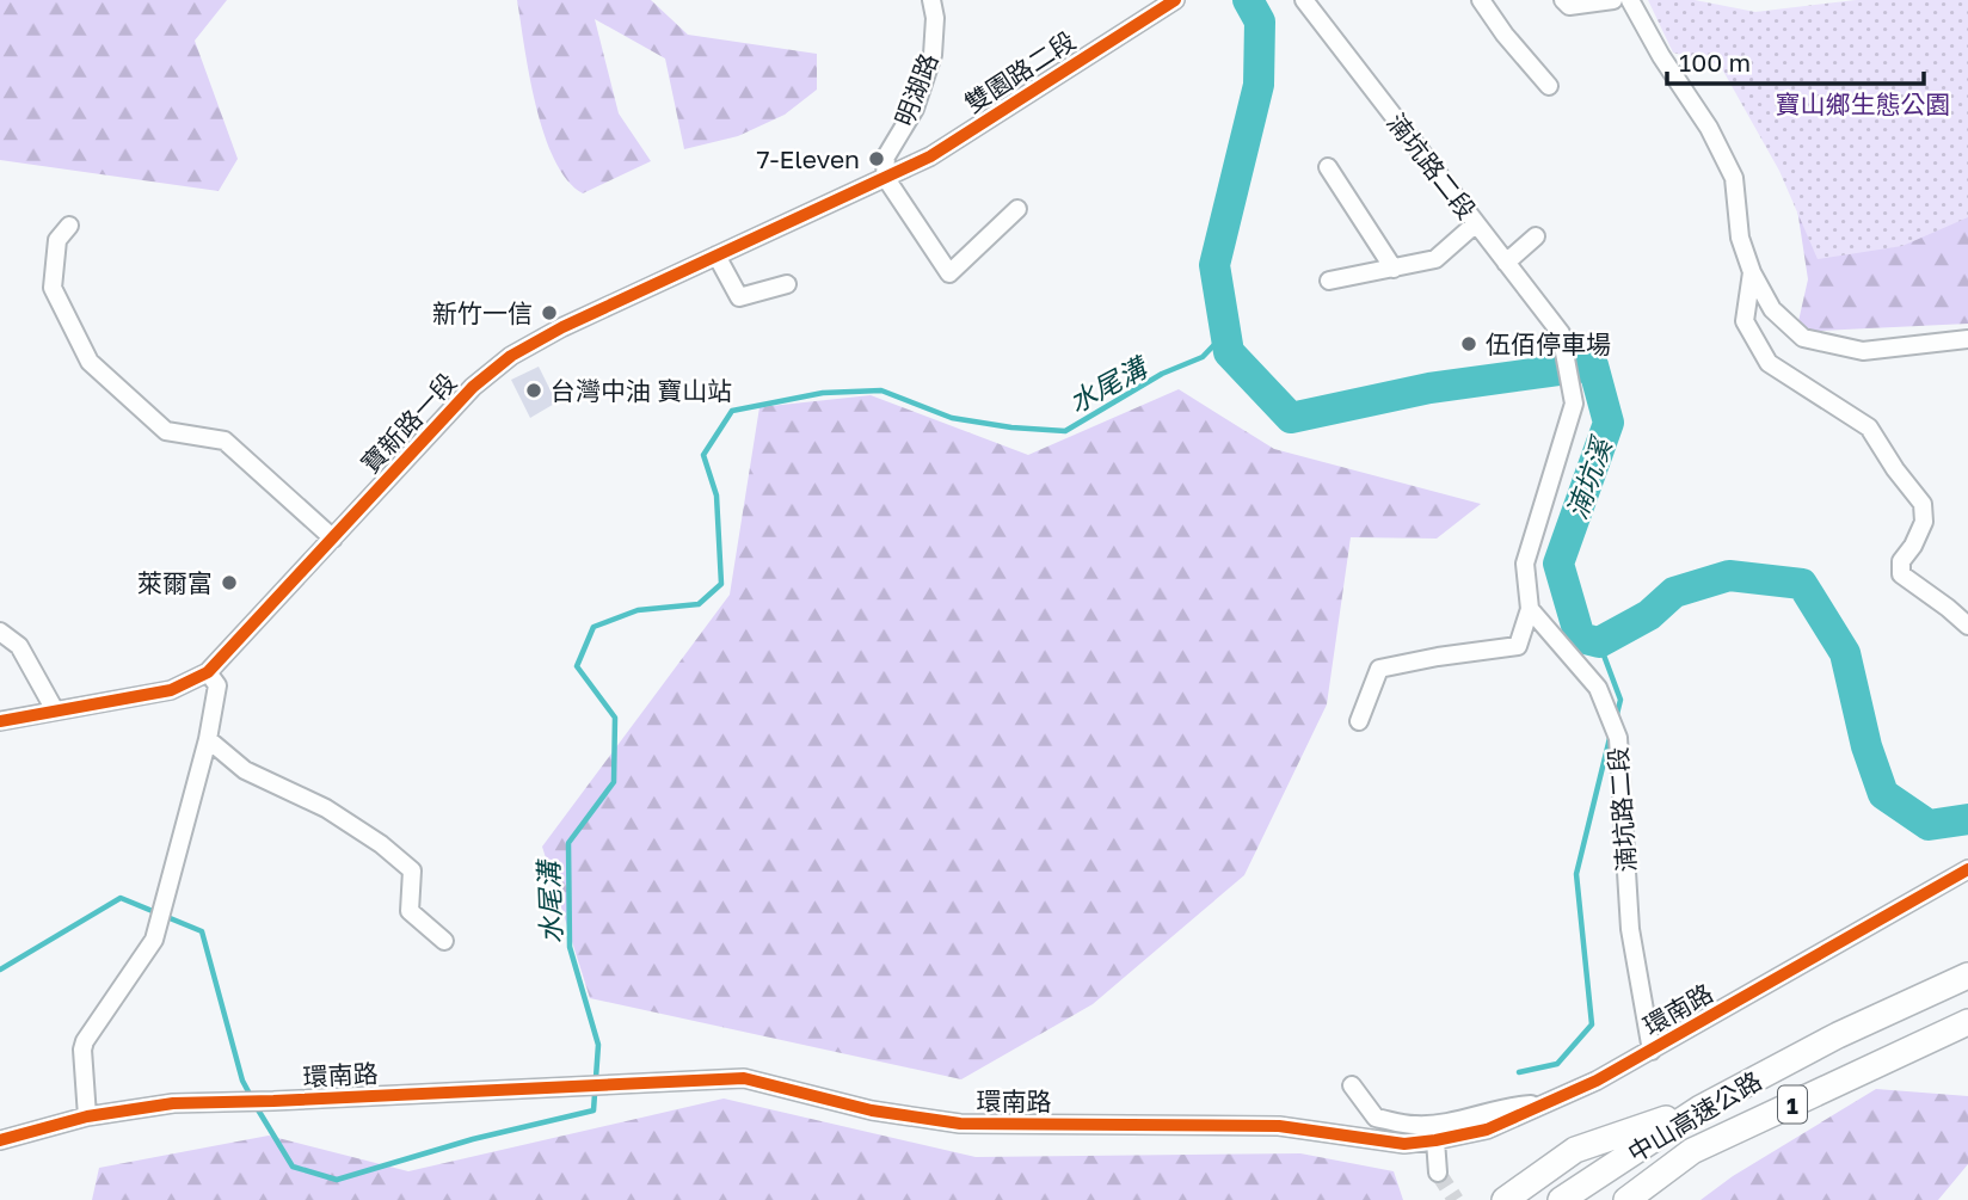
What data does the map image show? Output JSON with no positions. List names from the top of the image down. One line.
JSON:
{"streets":{"highway":["1","中山高速公路"],"street":["雙園路二段","明湖路","湳坑路二段","寶新路一段","環南路"]},"crossings":[["雙園路二段","明湖路"],["雙園路二段","寶新路一段"],["明湖路","寶新路一段"],["湳坑路二段","環南路"]],"water":["水尾溝","湳坑溪"],"parks":["寶山鄉生態公園"],"places":["7-Eleven","新竹一信","伍佰停車場","台灣中油 寶山站","萊爾富"],"scale_bar":"100 m"}
